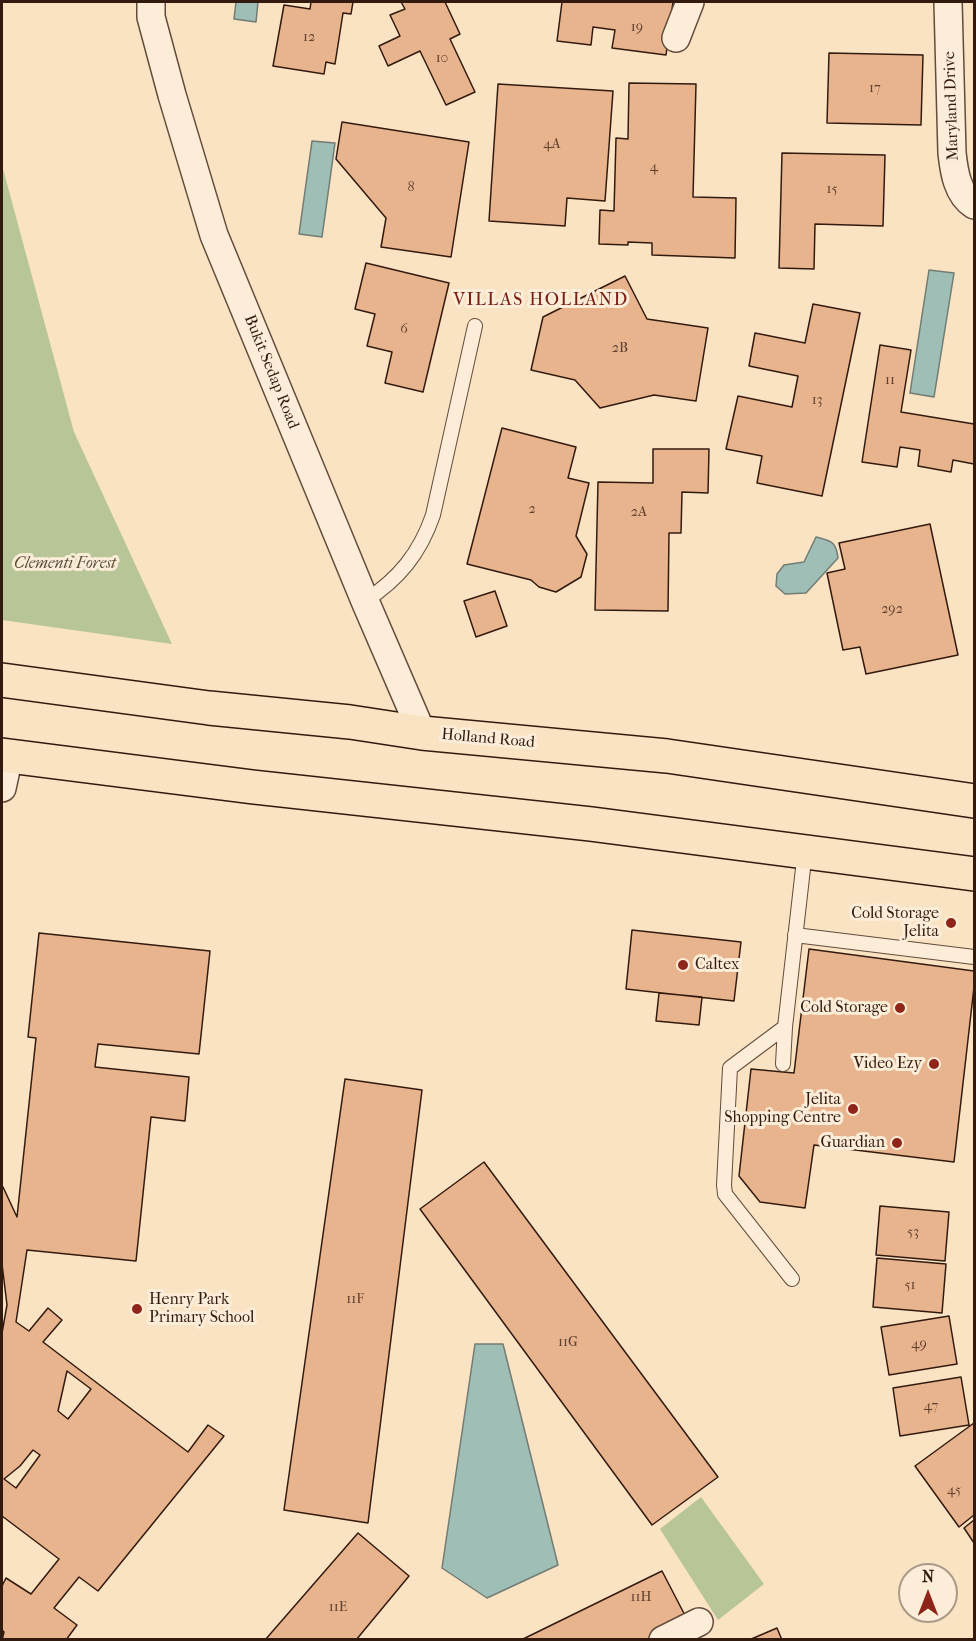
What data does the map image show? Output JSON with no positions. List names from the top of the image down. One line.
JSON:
{"streets":{"main road":["Holland Road"],"street":["Maryland Drive","Bukit Sedap Road"]},"crossings":[["Bukit Sedap Road","Holland Road"]],"districts":["VILLAS HOLLAND"],"parks":["Clementi Forest"],"places":["Cold Storage Jelita","Caltex","Cold Storage","Video Ezy","Jelita Shopping Centre","Guardian","Henry Park Primary School"],"house_numbers":["19","12","10","17","4A","4","8","15","6","2B","11","13","2","2A","292","53","51","11F","11G","49","47","45","11H","11E"],"north":"top"}
